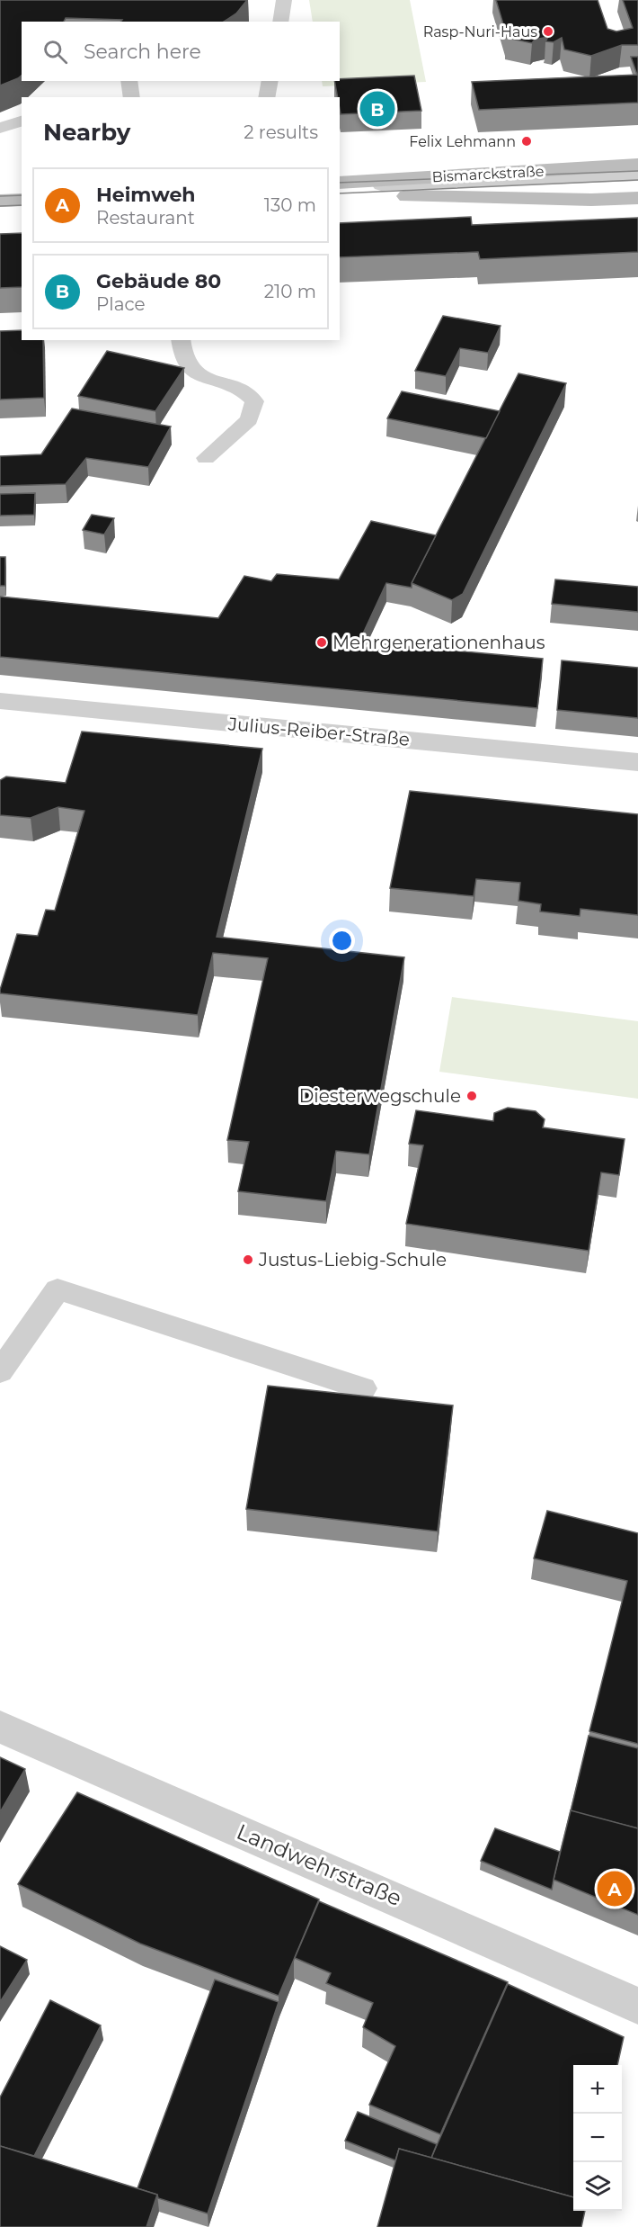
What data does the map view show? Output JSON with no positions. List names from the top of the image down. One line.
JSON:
{"streets":{"main road":["Bismarckstraße"],"street":["Julius-Reiber-Straße","Landwehrstraße"]},"places":["Rasp-Nuri-Haus","Felix Lehmann","Mehrgenerationenhaus","Diesterwegschule","Justus-Liebig-Schule"],"page":{"search":"Search here","pins":["B","A"],"heading":["Nearby","2 results"],"list":[{"mark":"A","name":"Heimweh","note":"Restaurant","value":"130 m"},{"mark":"B","name":"Gebäude 80","note":"Place","value":"210 m"}],"map_buttons":["+","−"]}}
